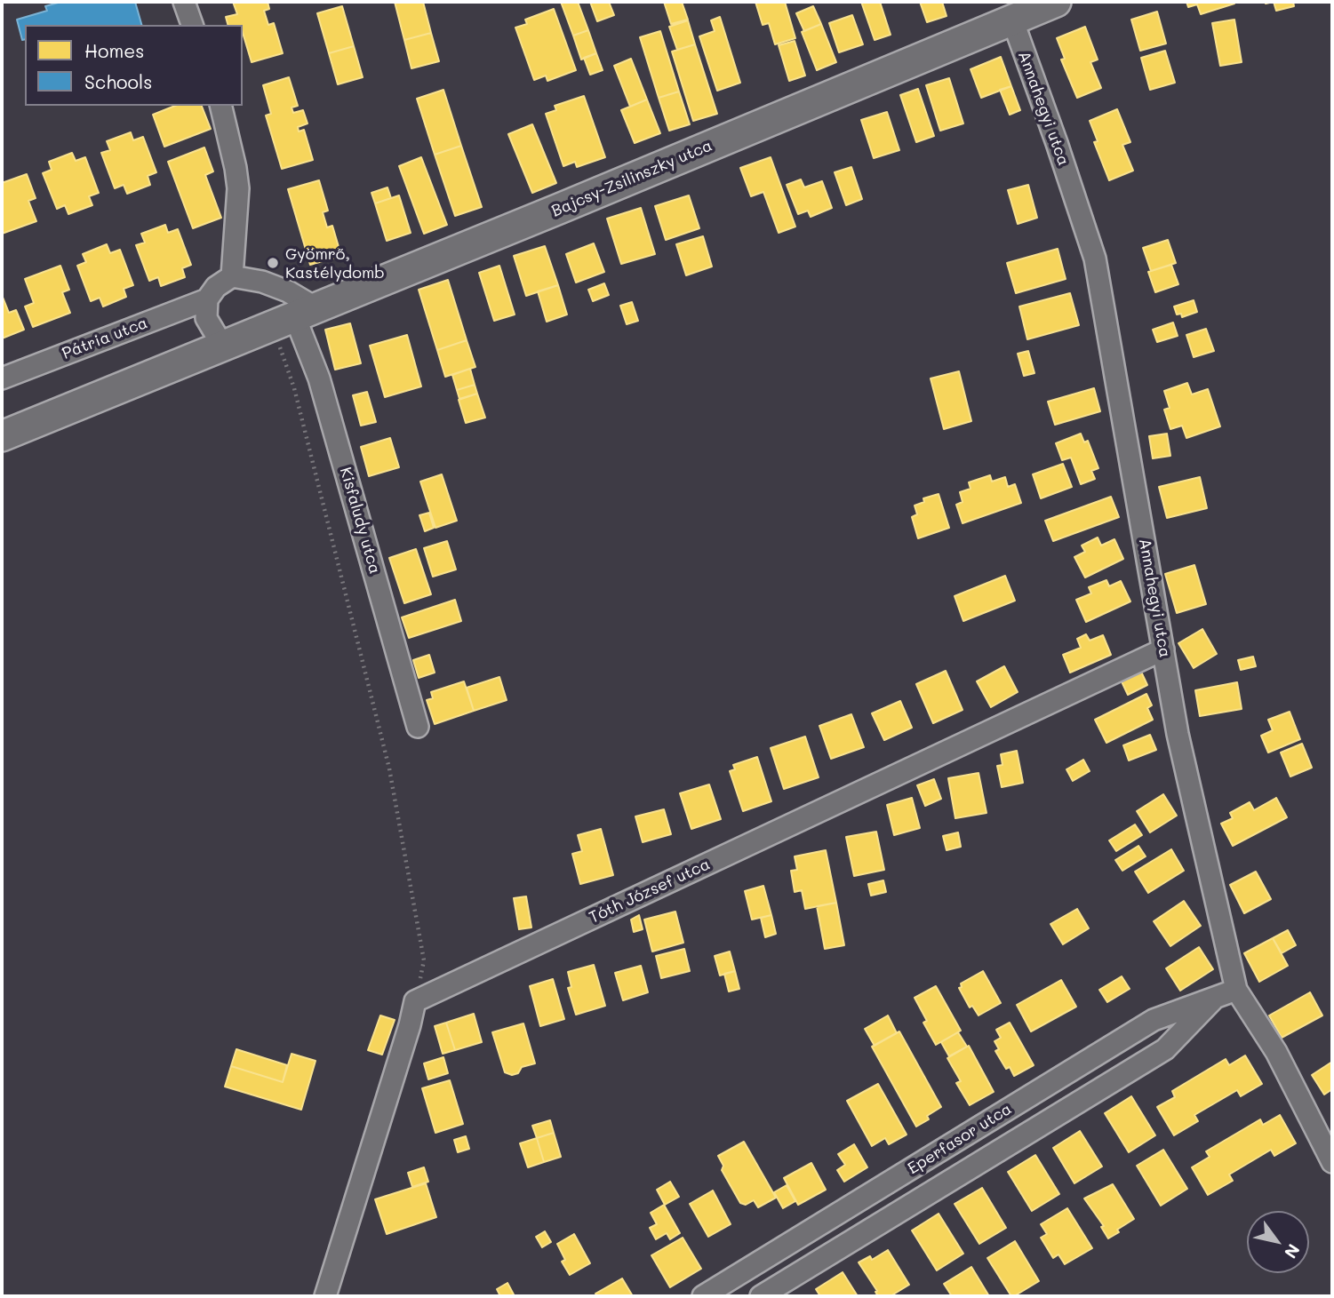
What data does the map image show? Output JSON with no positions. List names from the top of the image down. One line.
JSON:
{"streets":{"main road":["Bajcsy-Zsilinszky utca"],"street":["Annahegyi utca","Pátria utca","Kisfaludy utca","Tóth József utca","Eperfasor utca"]},"crossings":[["Annahegyi utca","Bajcsy-Zsilinszky utca"],["Annahegyi utca","Tóth József utca"],["Annahegyi utca","Eperfasor utca"],["Bajcsy-Zsilinszky utca","Kisfaludy utca"]],"places":["Gyömrő, Kastélydomb"],"legend":["Homes","Schools"],"north":"bottom right"}
